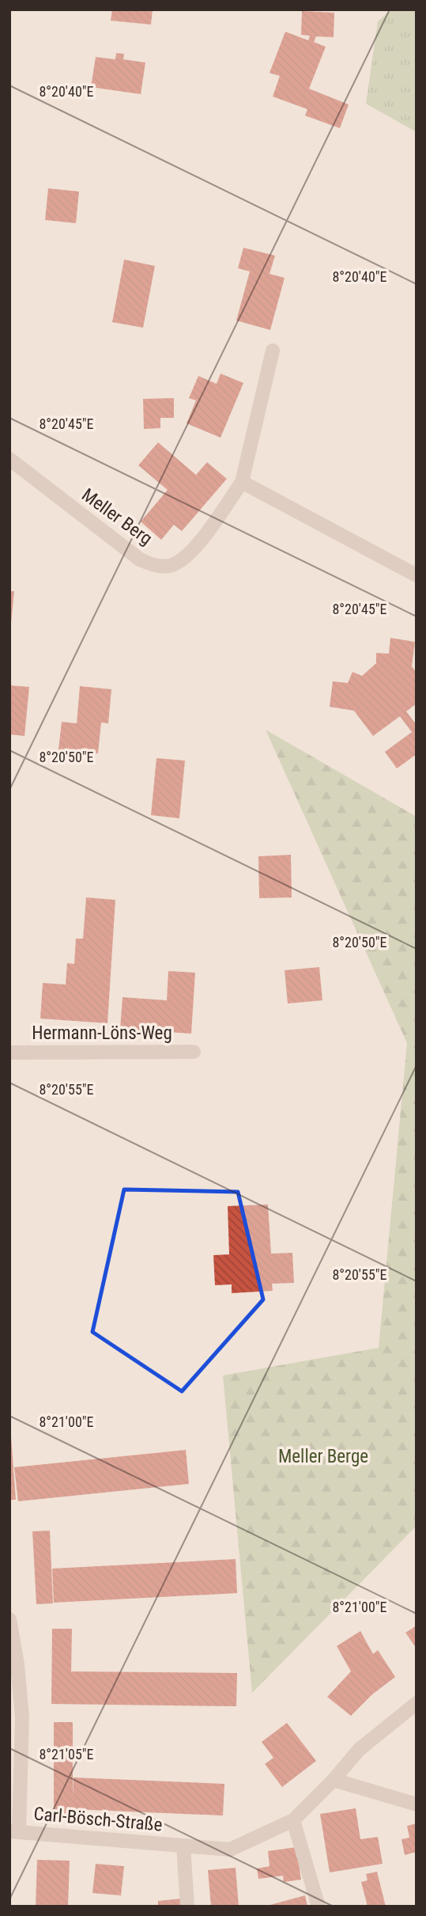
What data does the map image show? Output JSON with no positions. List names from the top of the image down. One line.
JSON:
{"streets":{"street":["Meller Berg","Hermann-Löns-Weg","Carl-Bösch-Straße"]},"parks":["Meller Berge"],"coordinates":["8°20'40\"E","8°20'45\"E","8°20'50\"E","8°20'55\"E","8°21'00\"E","8°21'05\"E"]}
